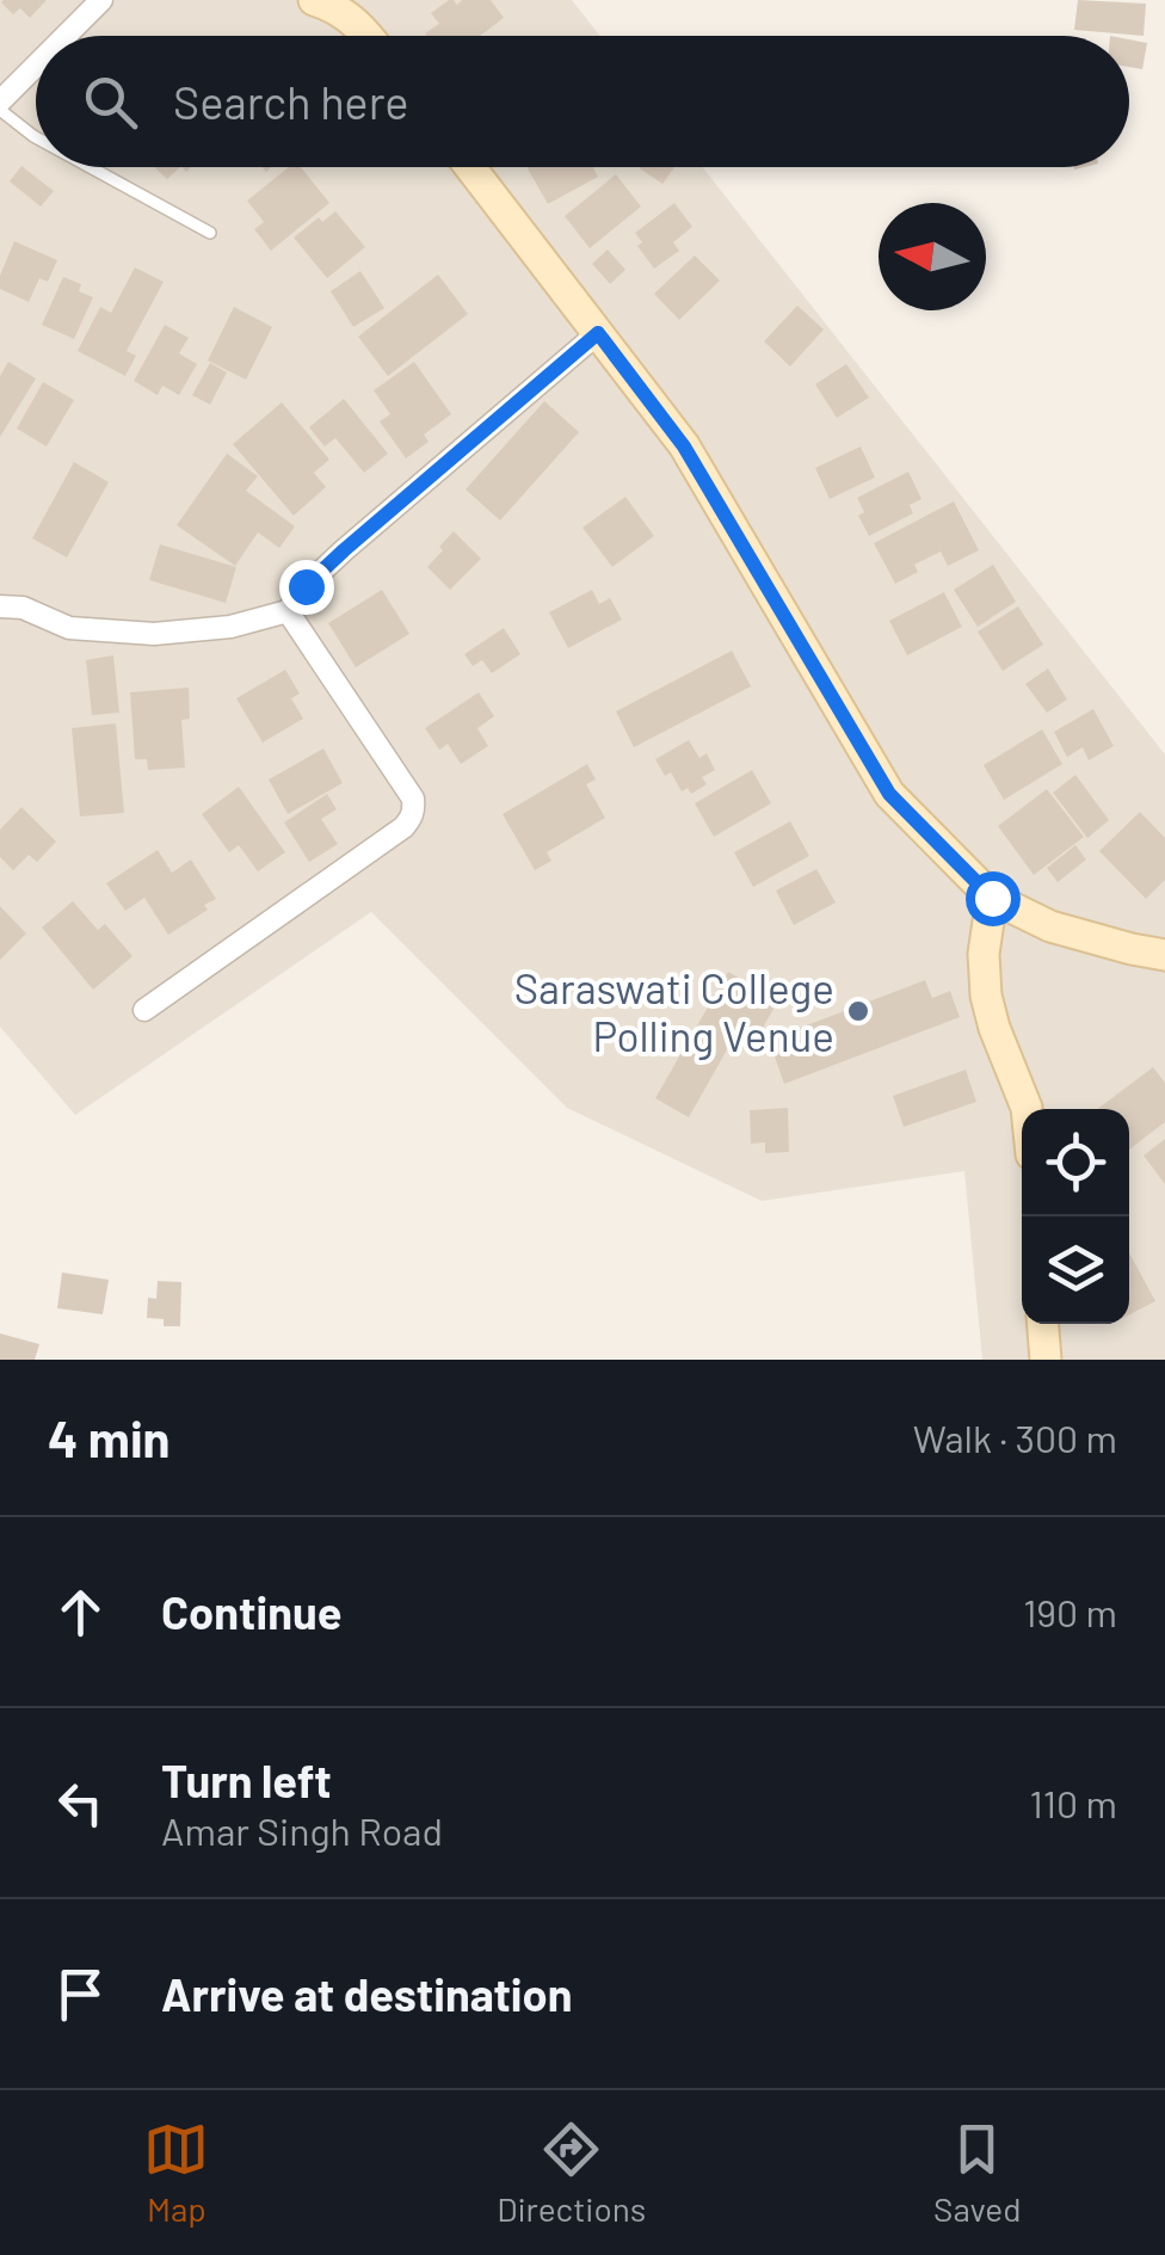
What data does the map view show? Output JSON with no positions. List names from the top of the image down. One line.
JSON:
{"places":["Saraswati College Polling Venue"],"north":"left","page":{"search":"Search here","heading":["4 min","Walk · 300 m"],"list":[["Continue","190 m"],["Turn left","Amar Singh Road","110 m"],"Arrive at destination"],"nav":["Map","Directions","Saved"]}}
